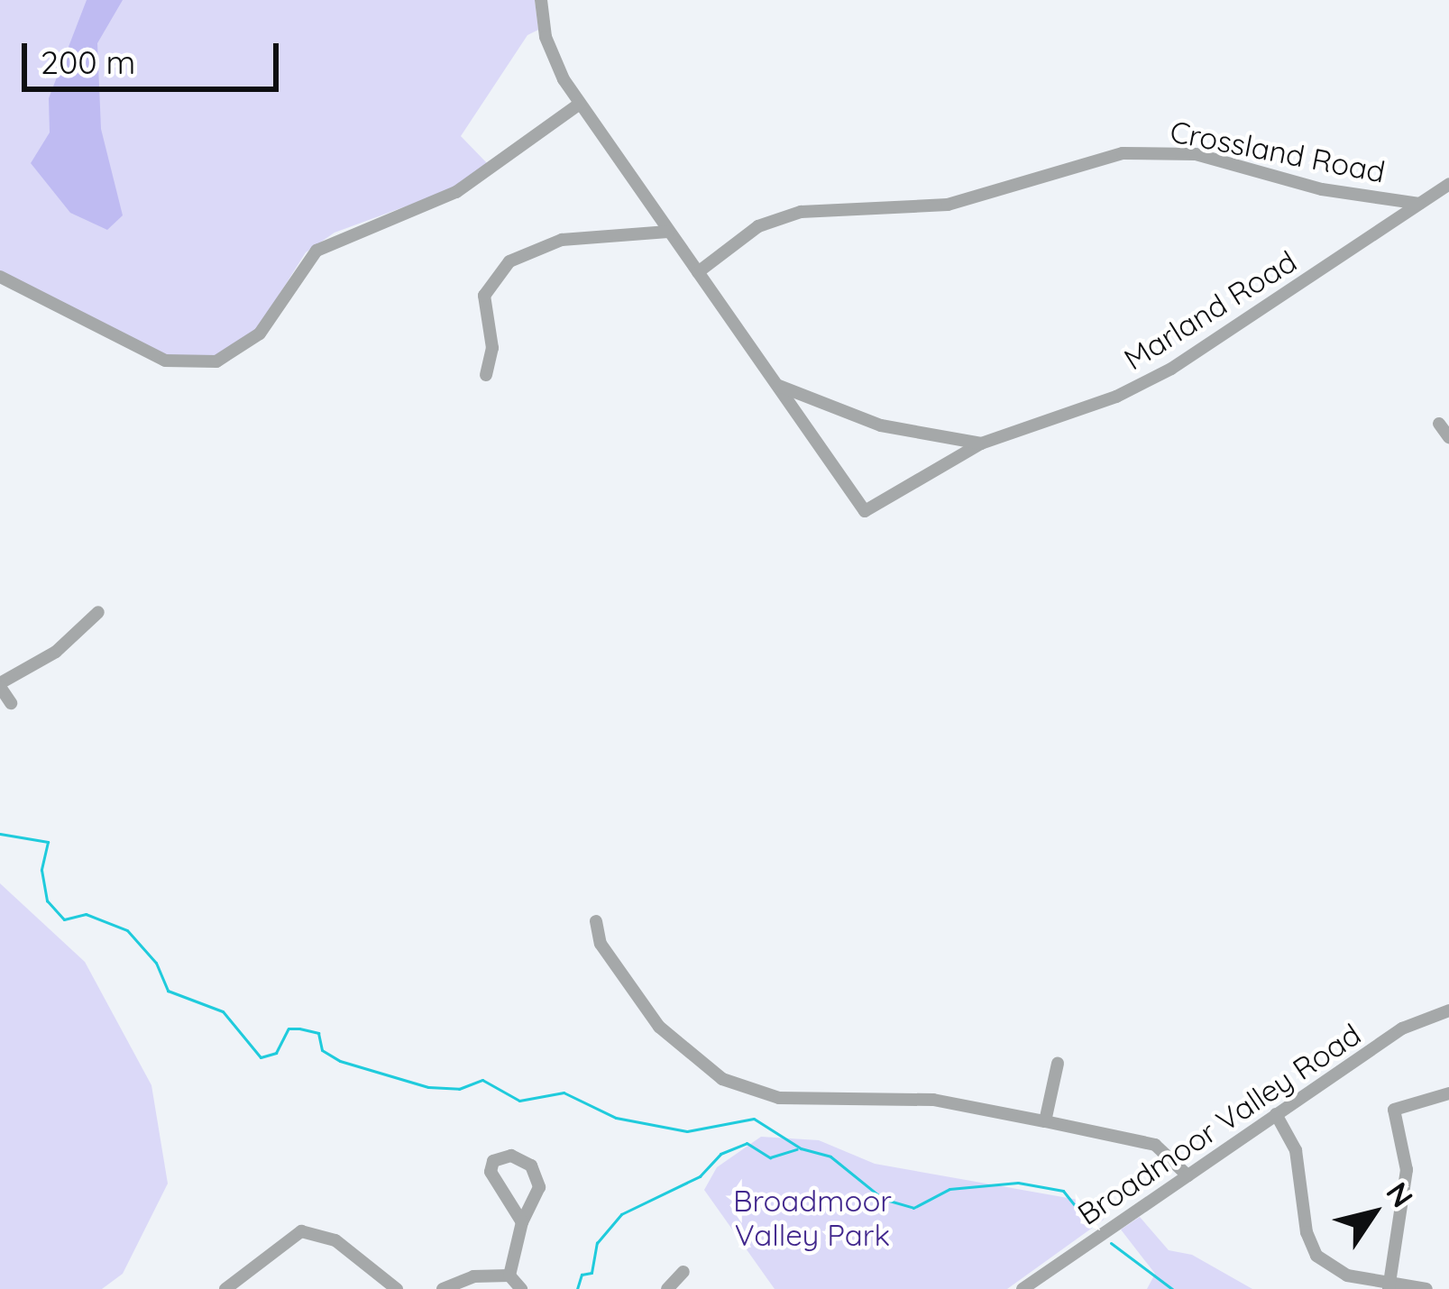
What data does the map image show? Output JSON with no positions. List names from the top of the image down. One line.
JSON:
{"streets":{"street":["Crossland Road","Marland Road","Broadmoor Valley Road"]},"crossings":[["Crossland Road","Marland Road"]],"parks":["Broadmoor Valley Park"],"scale_bar":"200 m","north":"top right"}
